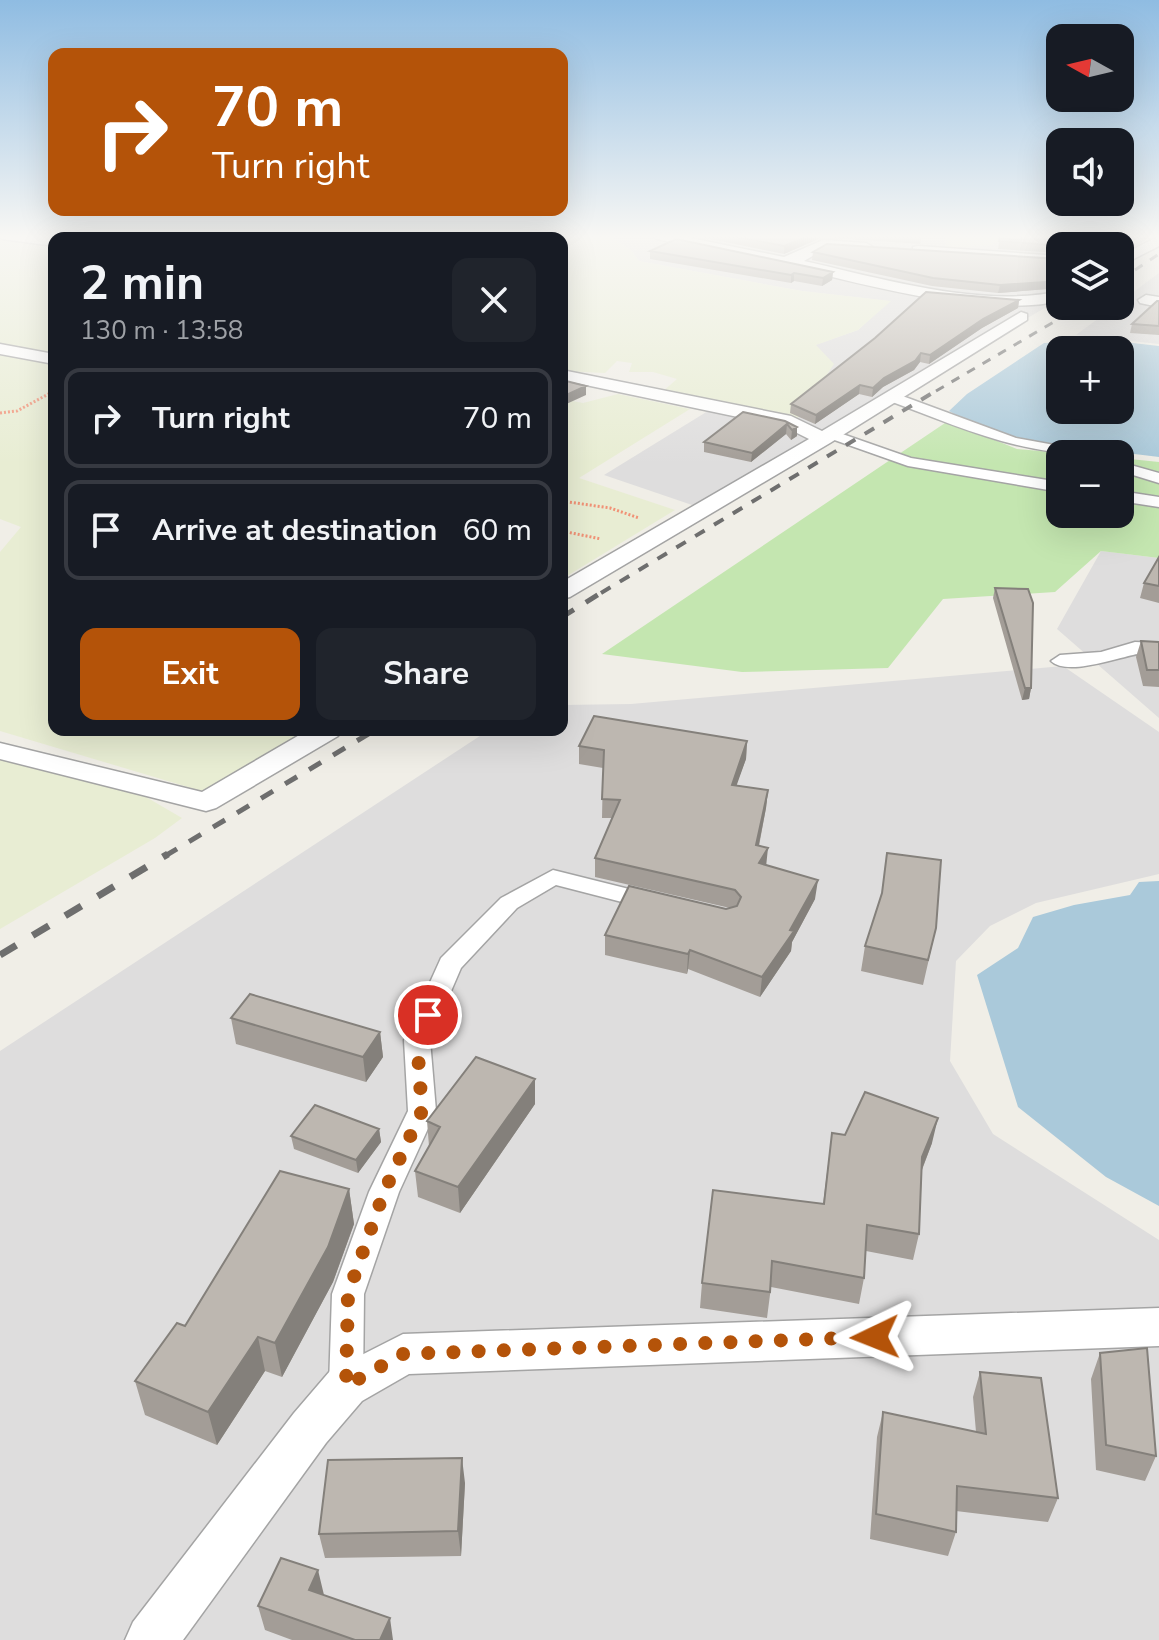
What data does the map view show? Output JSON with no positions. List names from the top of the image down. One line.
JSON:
{"north":"left","page":{"map_buttons":["+","−"],"turn":["70 m","Turn right"],"heading":["2 min","130 m · 13:58"],"list":[{"name":"Turn right","value":"70 m"},{"name":"Arrive at destination","value":"60 m"}],"buttons":["Exit","Share"]}}
